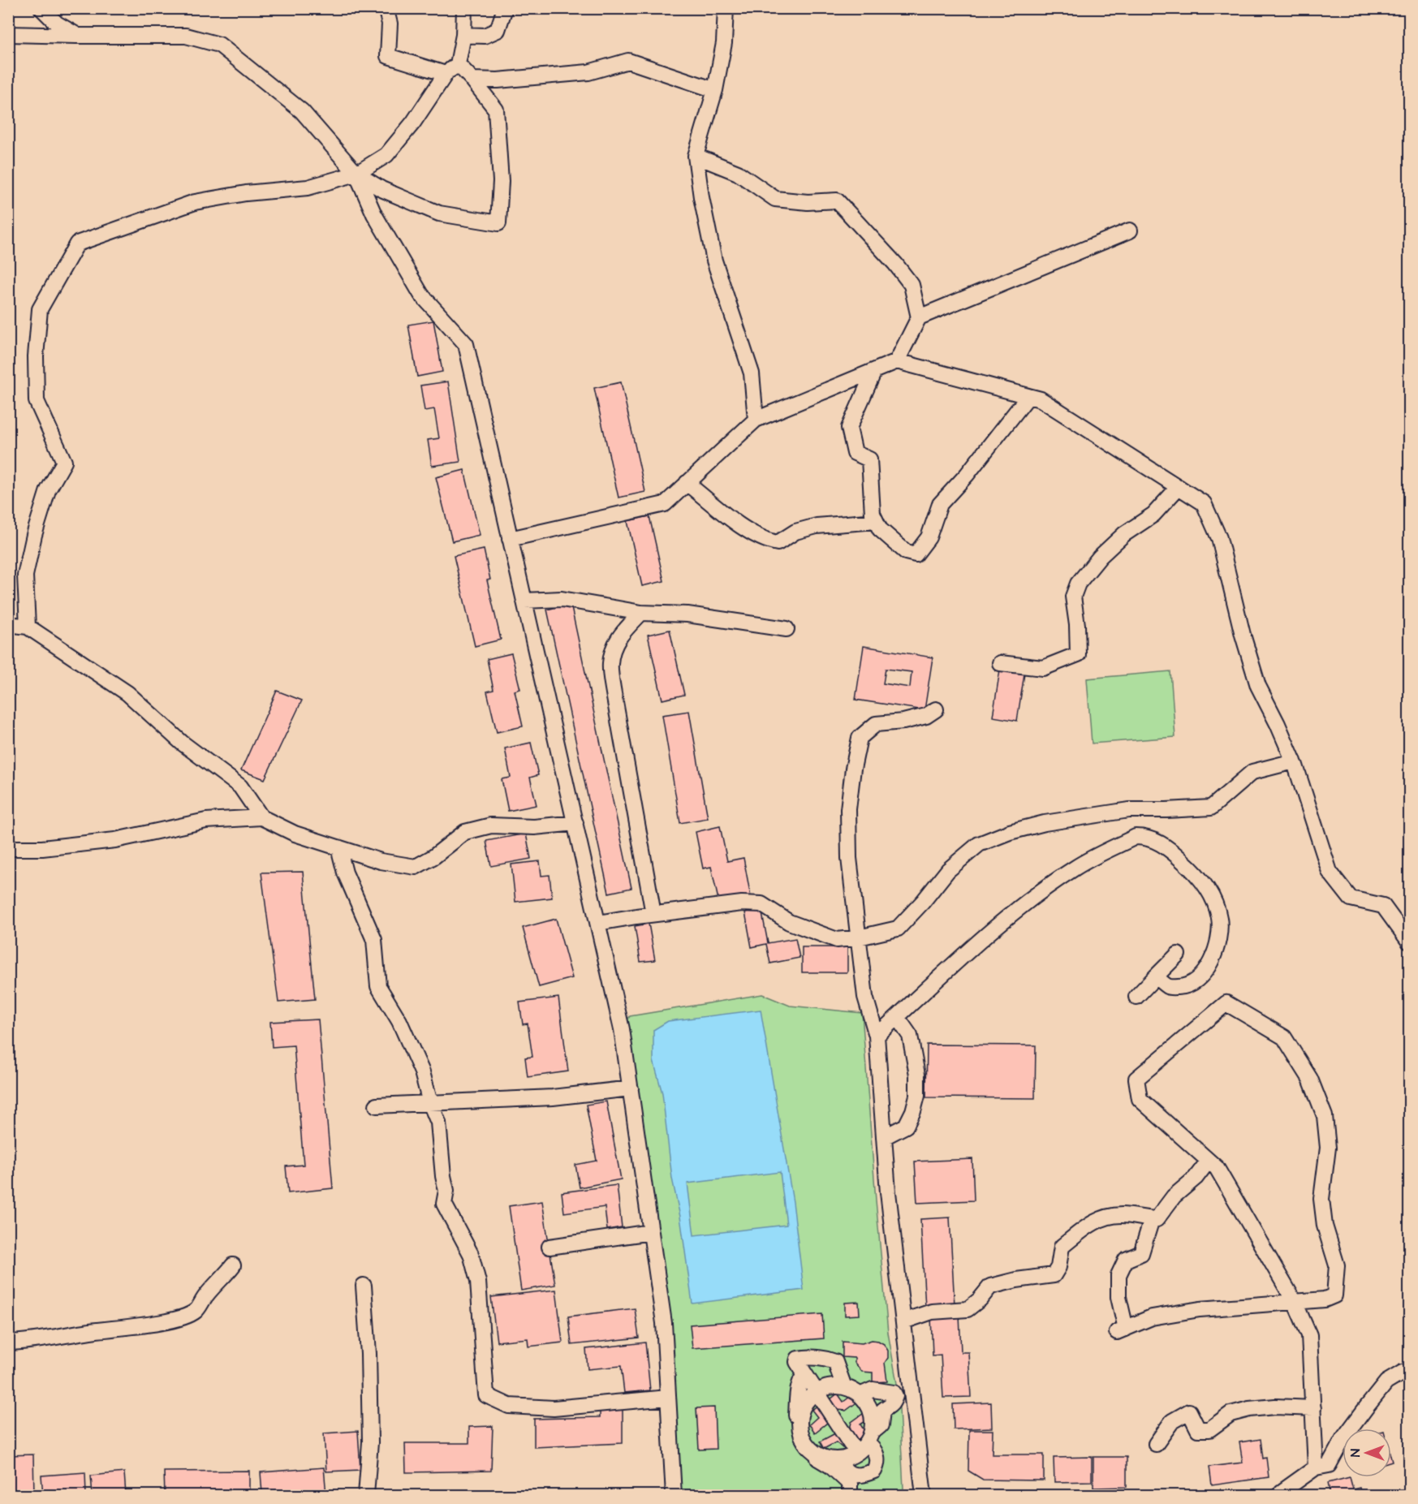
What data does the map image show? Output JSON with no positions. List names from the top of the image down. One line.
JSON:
{"north":"left"}
